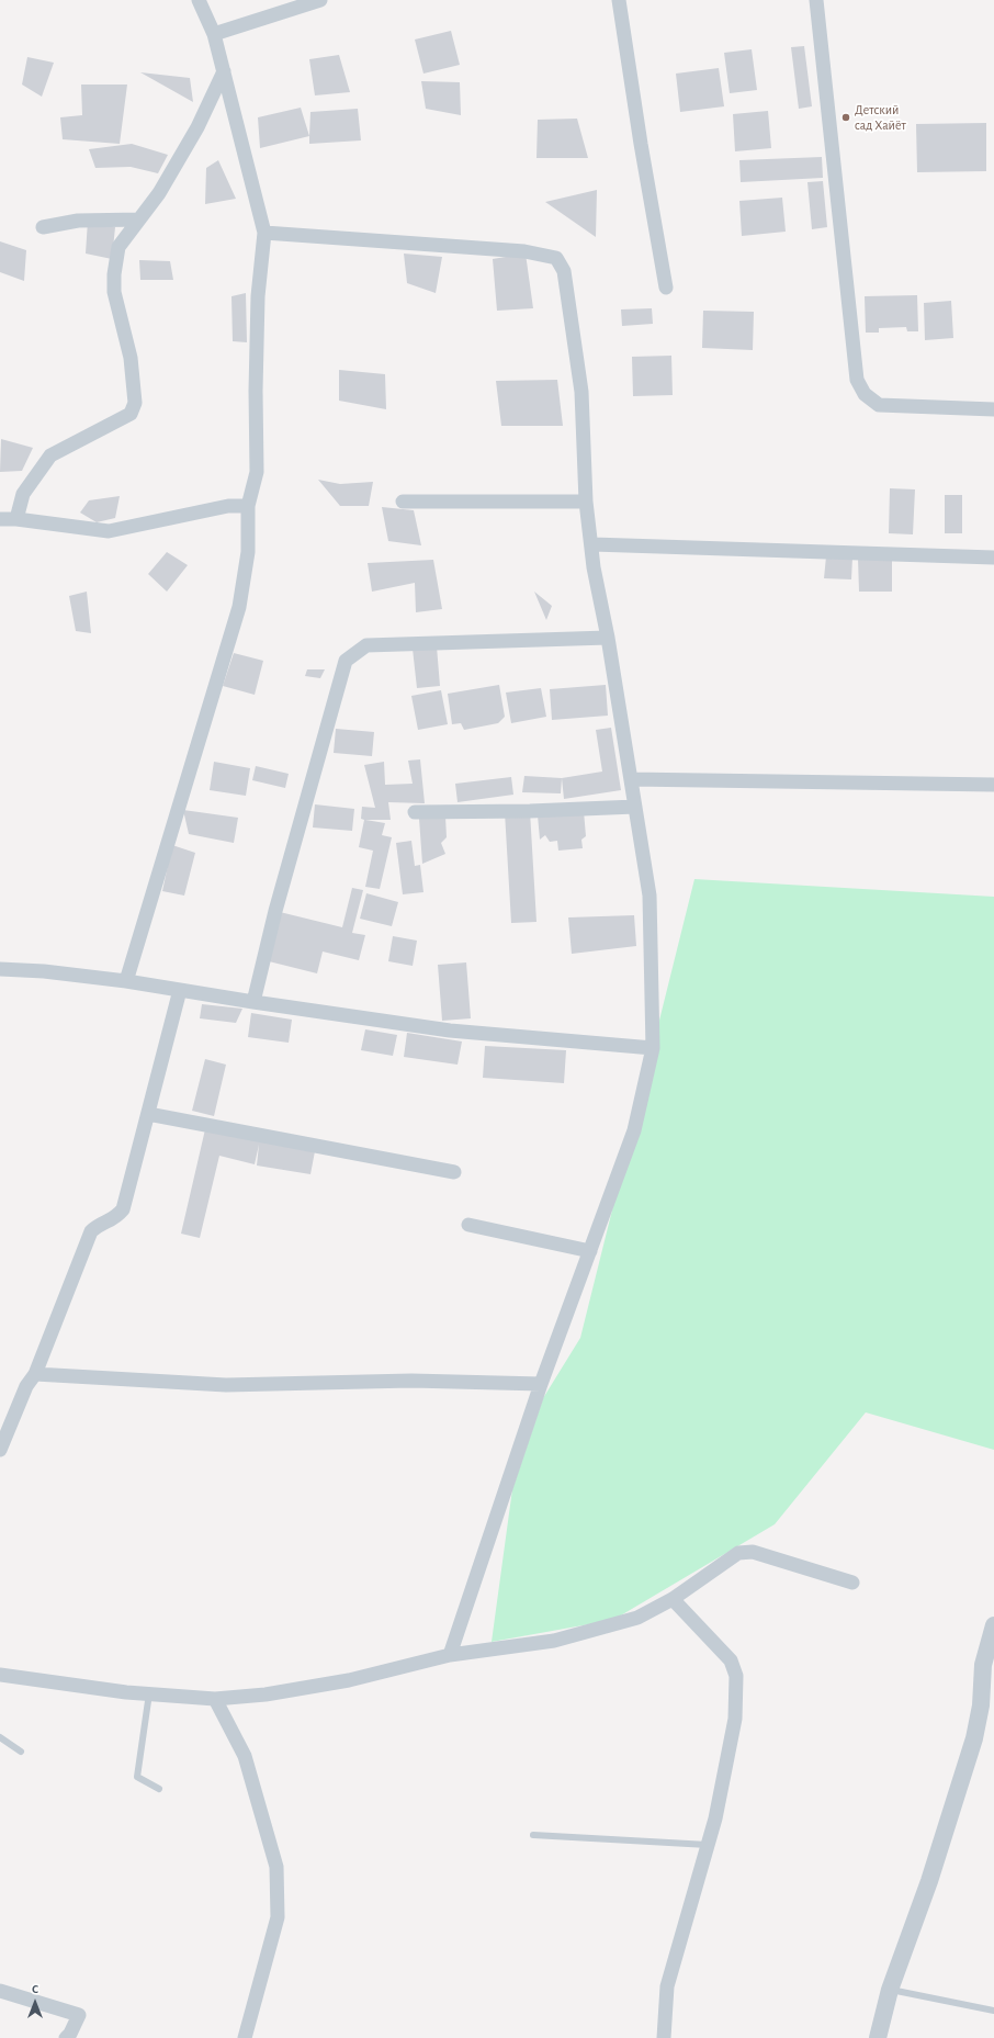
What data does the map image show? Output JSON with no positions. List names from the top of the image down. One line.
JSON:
{"places":["Детский сад Хайёт"],"north":"top"}
